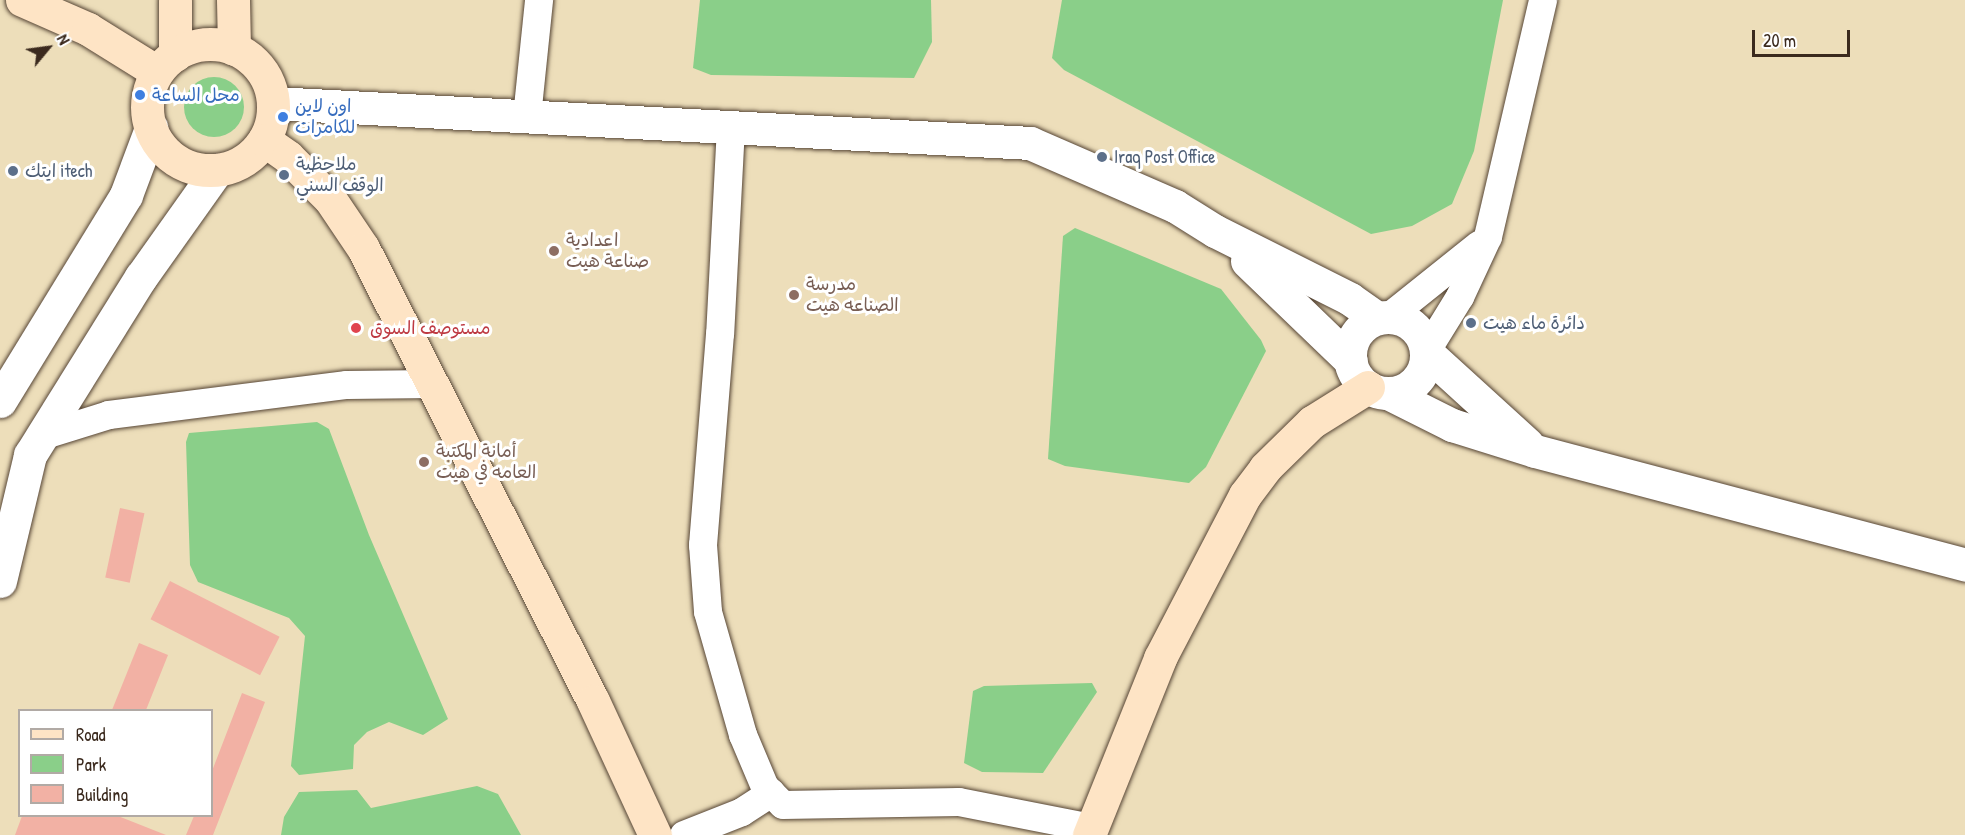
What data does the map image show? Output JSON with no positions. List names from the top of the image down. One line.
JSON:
{"places":["محل الساعة","اون لاين للكامرات","Iraq Post Office","ايتك itech","ملاحظية الوقف السني","اعدادية صناعة هيت","مدرسة الصناعه هيت","دائرة ماء هيت","مستوصف السوق","أمانة المكتبة العامه في هيت"],"legend":["Road","Park","Building"],"scale_bar":"20 m","north":"top right"}
